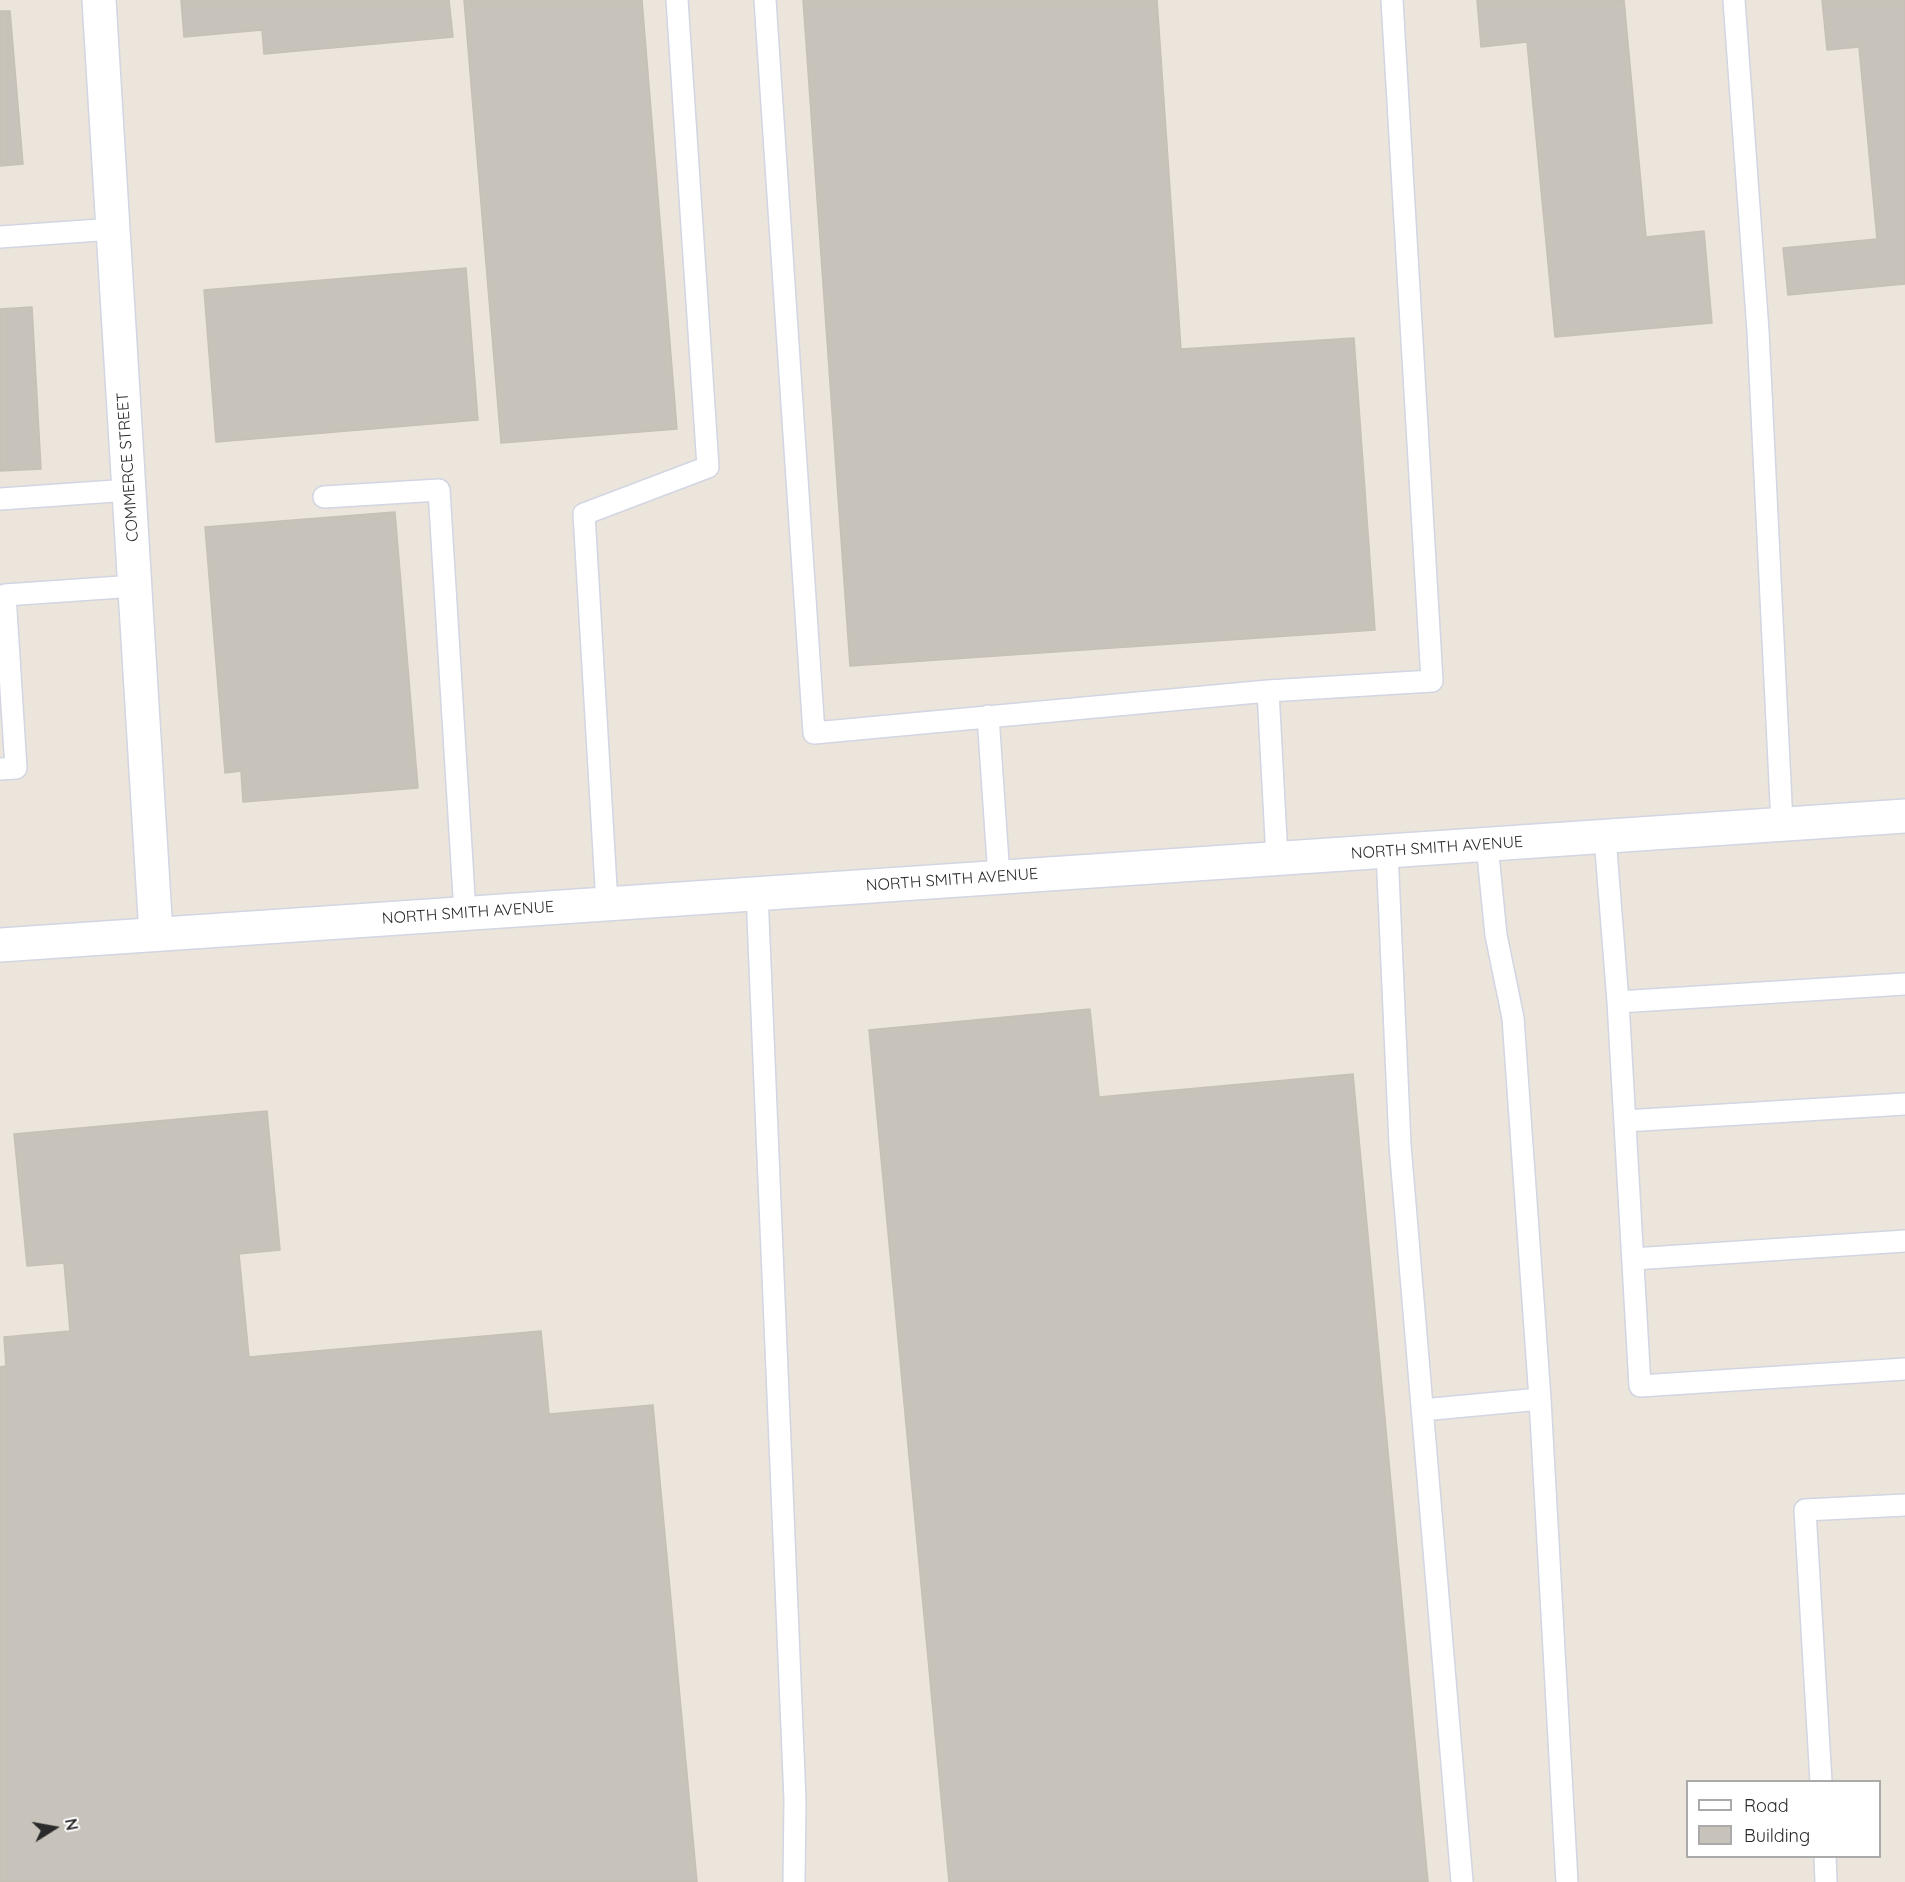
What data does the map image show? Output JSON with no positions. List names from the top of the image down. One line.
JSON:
{"streets":{"main road":["COMMERCE STREET","NORTH SMITH AVENUE"]},"crossings":[["COMMERCE STREET","NORTH SMITH AVENUE"]],"legend":["Road","Building"],"north":"right"}
